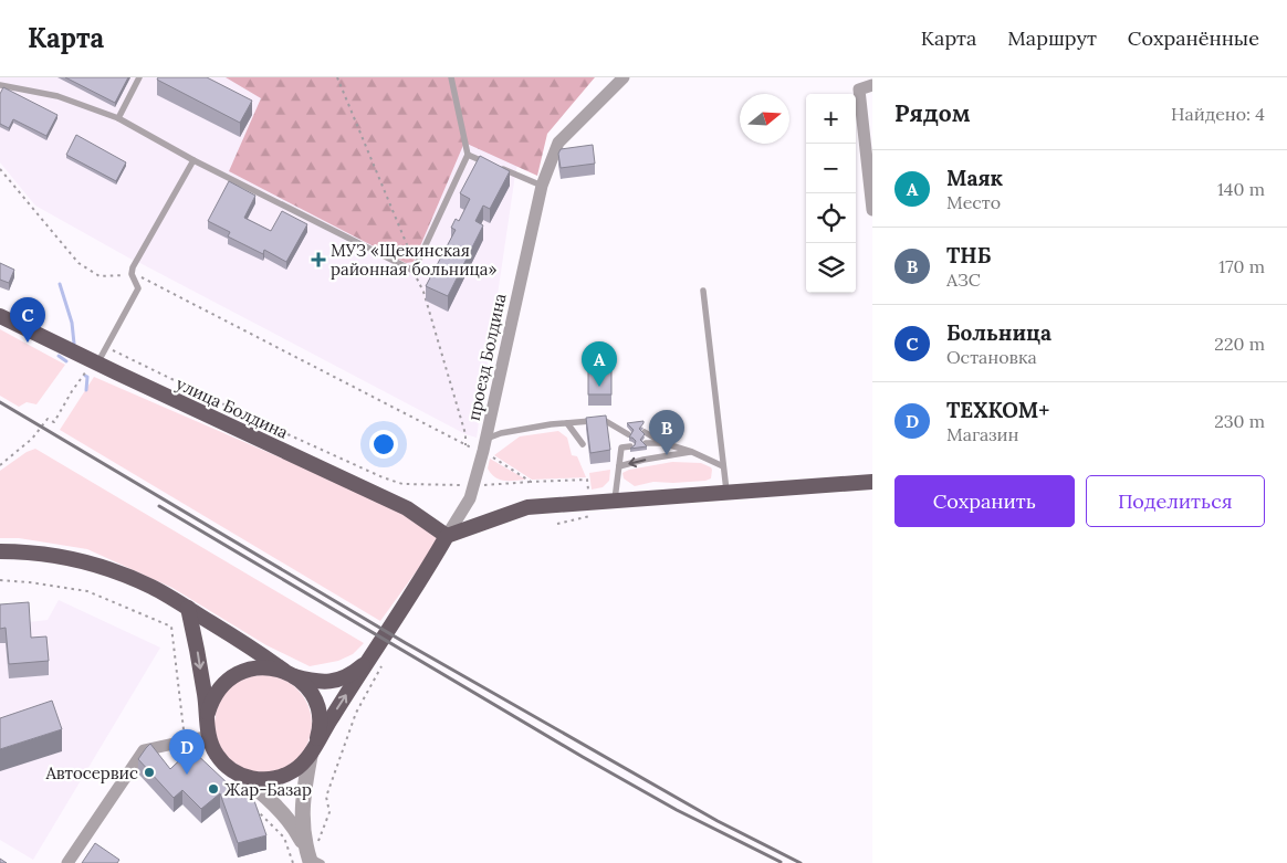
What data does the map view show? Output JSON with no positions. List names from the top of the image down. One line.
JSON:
{"streets":{"main road":["улица Болдина"],"street":["проезд Болдина"]},"crossings":[["проезд Болдина","улица Болдина"]],"places":{"health":["МУЗ «Щекинская районная больница»"],"other":["Автосервис","Жар-Базар"]},"north":"right","page":{"header":"Карта","nav":["Карта","Маршрут","Сохранённые"],"heading":["Рядом","Найдено: 4"],"map_buttons":["+","−"],"list":[{"mark":"A","name":"Маяк","note":"Место","value":"140 m"},{"mark":"B","name":"ТНБ","note":"АЗС","value":"170 m"},{"mark":"C","name":"Больница","note":"Остановка","value":"220 m"},{"mark":"D","name":"ТЕХКОМ+","note":"Магазин","value":"230 m"}],"pins":["C","A","B","D"],"buttons":["Сохранить","Поделиться"]}}
